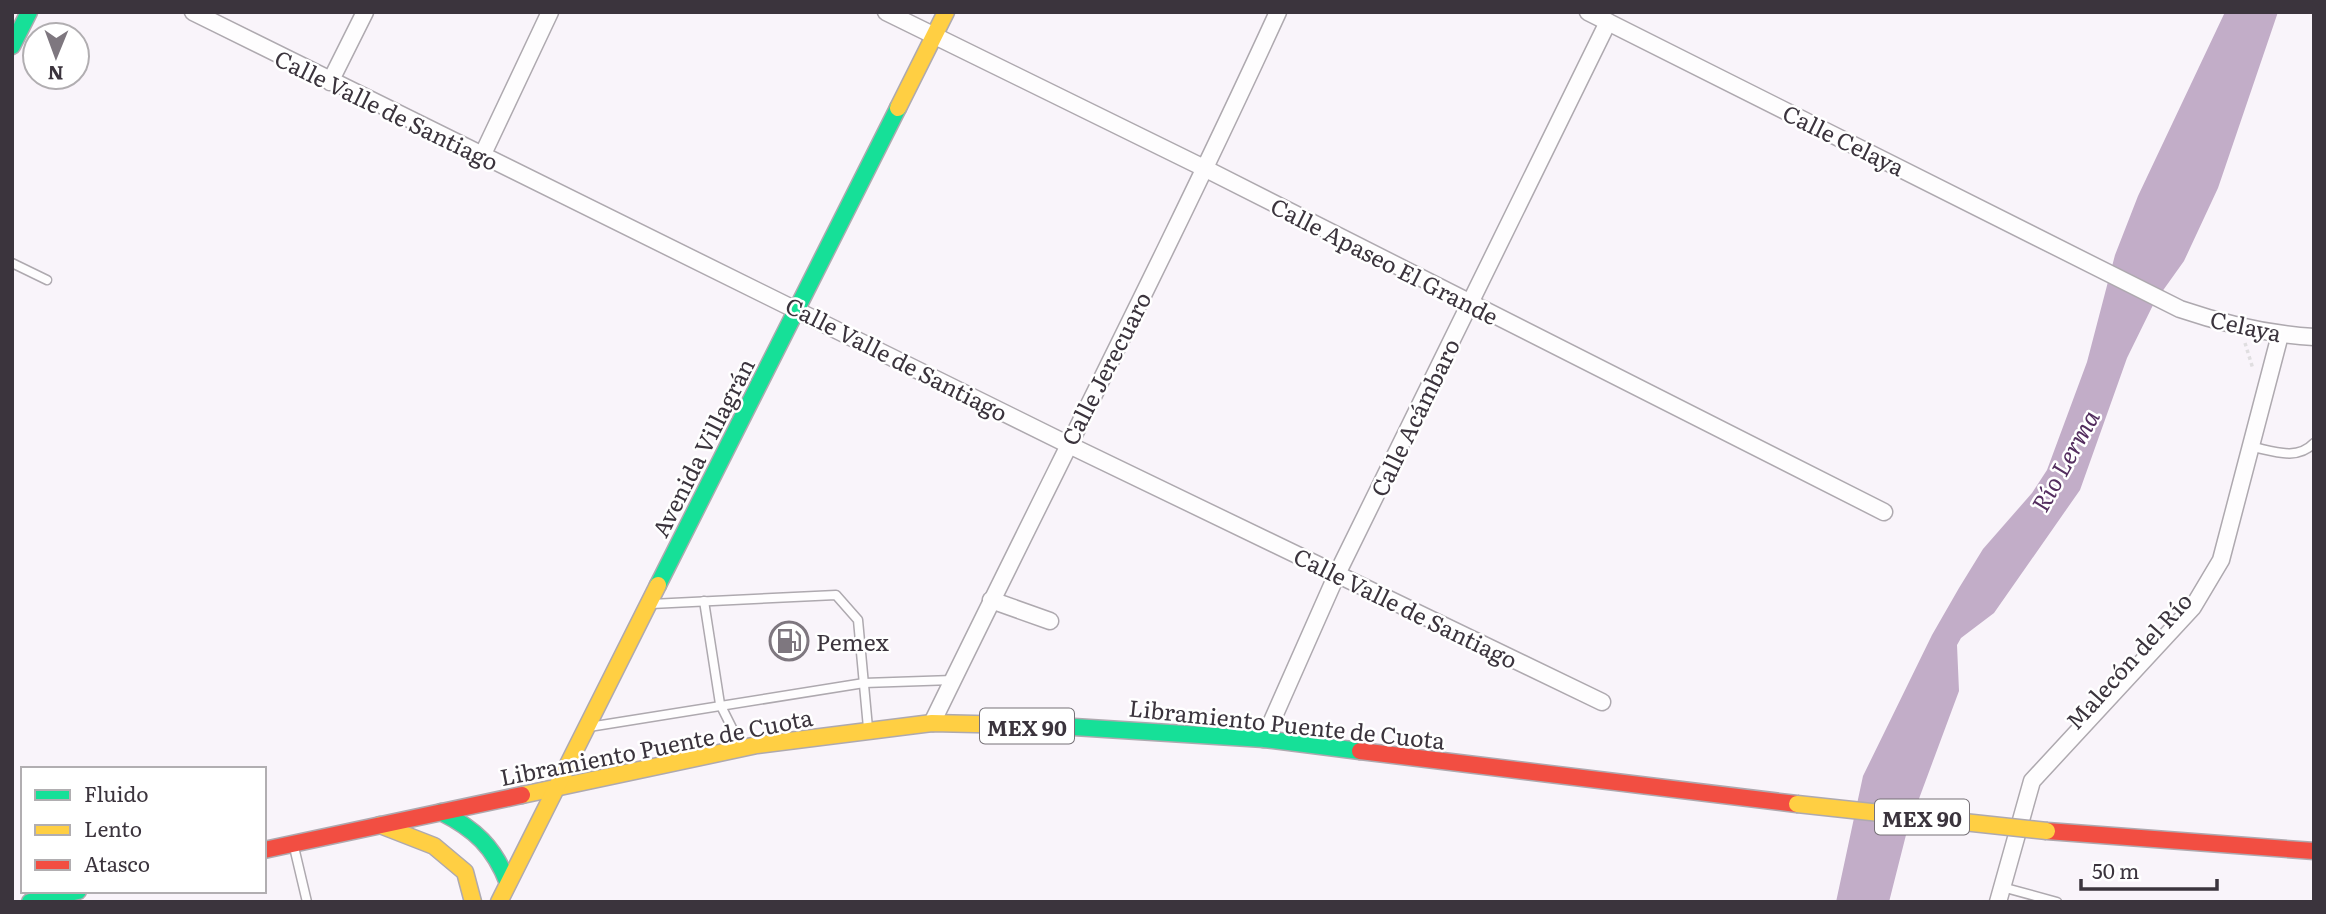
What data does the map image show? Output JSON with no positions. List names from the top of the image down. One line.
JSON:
{"streets":{"main road":["Avenida Villagrán","Libramiento Puente de Cuota","MEX 90"],"street":["Calle Valle de Santiago","Calle Celaya","Calle Apaseo El Grande","Celaya","Calle Jerecuaro","Calle Acámbaro","Malecón del Río"]},"crossings":[["Calle Valle de Santiago","Calle Jerecuaro"],["Calle Valle de Santiago","Calle Acámbaro"],["Calle Valle de Santiago","Avenida Villagrán"],["Calle Celaya","Celaya"],["Calle Celaya","Calle Acámbaro"],["Calle Apaseo El Grande","Calle Jerecuaro"],["Calle Apaseo El Grande","Calle Acámbaro"],["Calle Apaseo El Grande","Avenida Villagrán"],["Celaya","Malecón del Río"],["Calle Jerecuaro","Libramiento Puente de Cuota"],["Calle Acámbaro","Libramiento Puente de Cuota"],["Avenida Villagrán","Libramiento Puente de Cuota"]],"water":["Río Lerma"],"places":{"fuel station":["Pemex"]},"legend":["Fluido","Lento","Atasco"],"scale_bar":"50 m","north":"bottom"}
